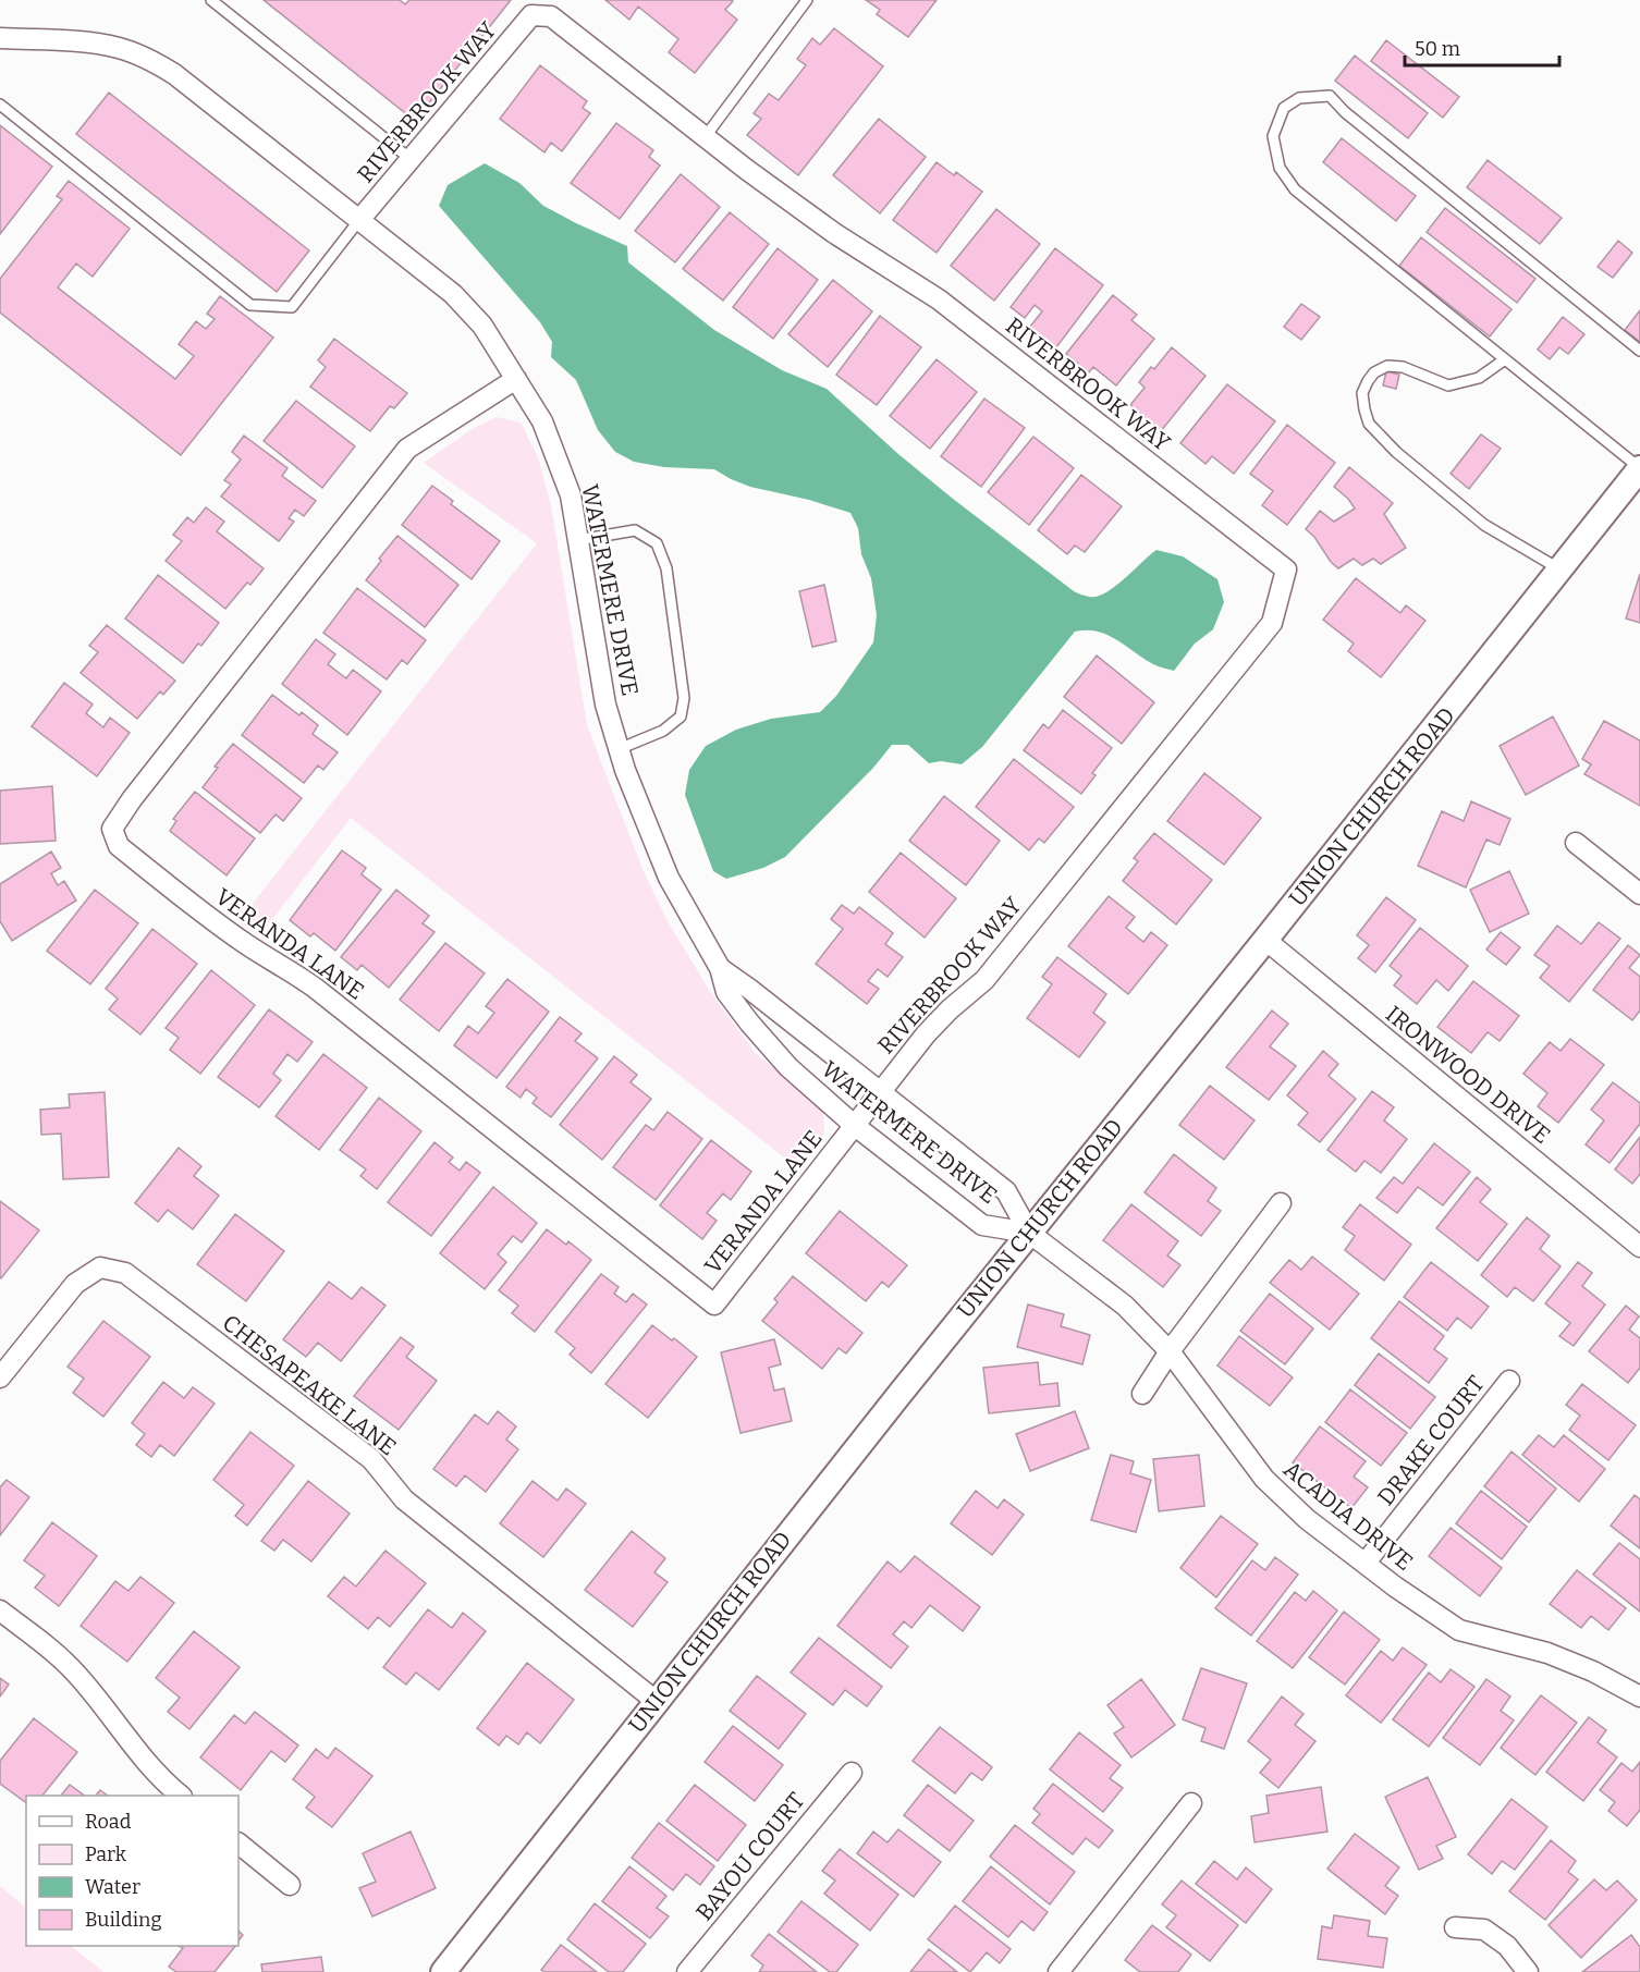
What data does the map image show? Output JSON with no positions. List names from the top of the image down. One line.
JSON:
{"streets":{"street":["RIVERBROOK WAY","WATERMERE DRIVE","UNION CHURCH ROAD","VERANDA LANE","IRONWOOD DRIVE","CHESAPEAKE LANE","DRAKE COURT","ACADIA DRIVE","BAYOU COURT"]},"crossings":[["RIVERBROOK WAY","WATERMERE DRIVE"],["RIVERBROOK WAY","VERANDA LANE"],["WATERMERE DRIVE","UNION CHURCH ROAD"],["WATERMERE DRIVE","VERANDA LANE"],["WATERMERE DRIVE","ACADIA DRIVE"],["UNION CHURCH ROAD","IRONWOOD DRIVE"],["UNION CHURCH ROAD","CHESAPEAKE LANE"],["UNION CHURCH ROAD","ACADIA DRIVE"],["DRAKE COURT","ACADIA DRIVE"]],"legend":["Road","Park","Water","Building"],"scale_bar":"50 m"}
